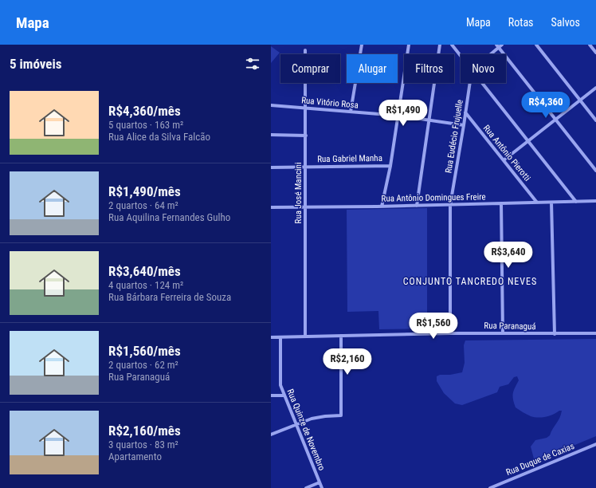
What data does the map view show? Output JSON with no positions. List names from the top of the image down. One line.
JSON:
{"streets":{"street":["Rua Vitório Rosa","Rua Eudécio Frujuelle","Rua Antônio Pierotti","Rua Gabriel Manha","Rua José Mancini","Rua Antônio Domingues Freire","Rua Paranaguá","Rua Quinze de Novembro","Rua Duque de Caxias"]},"crossings":[["Rua Vitório Rosa","Rua Eudécio Frujuelle"],["Rua Vitório Rosa","Rua José Mancini"],["Rua Eudécio Frujuelle","Rua Antônio Pierotti"],["Rua Eudécio Frujuelle","Rua Antônio Domingues Freire"],["Rua Eudécio Frujuelle","Rua Paranaguá"],["Rua Antônio Pierotti","Rua Antônio Domingues Freire"],["Rua Gabriel Manha","Rua José Mancini"],["Rua José Mancini","Rua Antônio Domingues Freire"],["Rua José Mancini","Rua Paranaguá"],["Rua Paranaguá","Rua Quinze de Novembro"]],"districts":["CONJUNTO TANCREDO NEVES"],"page":{"header":"Mapa","nav":["Mapa","Rotas","Salvos"],"heading":"5 imóveis","chip":["Comprar","Alugar","Filtros","Novo"],"list":[{"name":"R$4,360/mês","note":"5 quartos · 163 m² · Rua Alice da Silva Falcão"},{"name":"R$1,490/mês","note":"2 quartos · 64 m² · Rua Aquilina Fernandes Gulho"},{"name":"R$3,640/mês","note":"4 quartos · 124 m² · Rua Bárbara Ferreira de Souza"},{"name":"R$1,560/mês","note":"2 quartos · 62 m² · Rua Paranaguá"},{"name":"R$2,160/mês","note":"3 quartos · 83 m² · Apartamento"}],"price":["R$4,360","R$1,490","R$3,640","R$1,560","R$2,160"]}}
